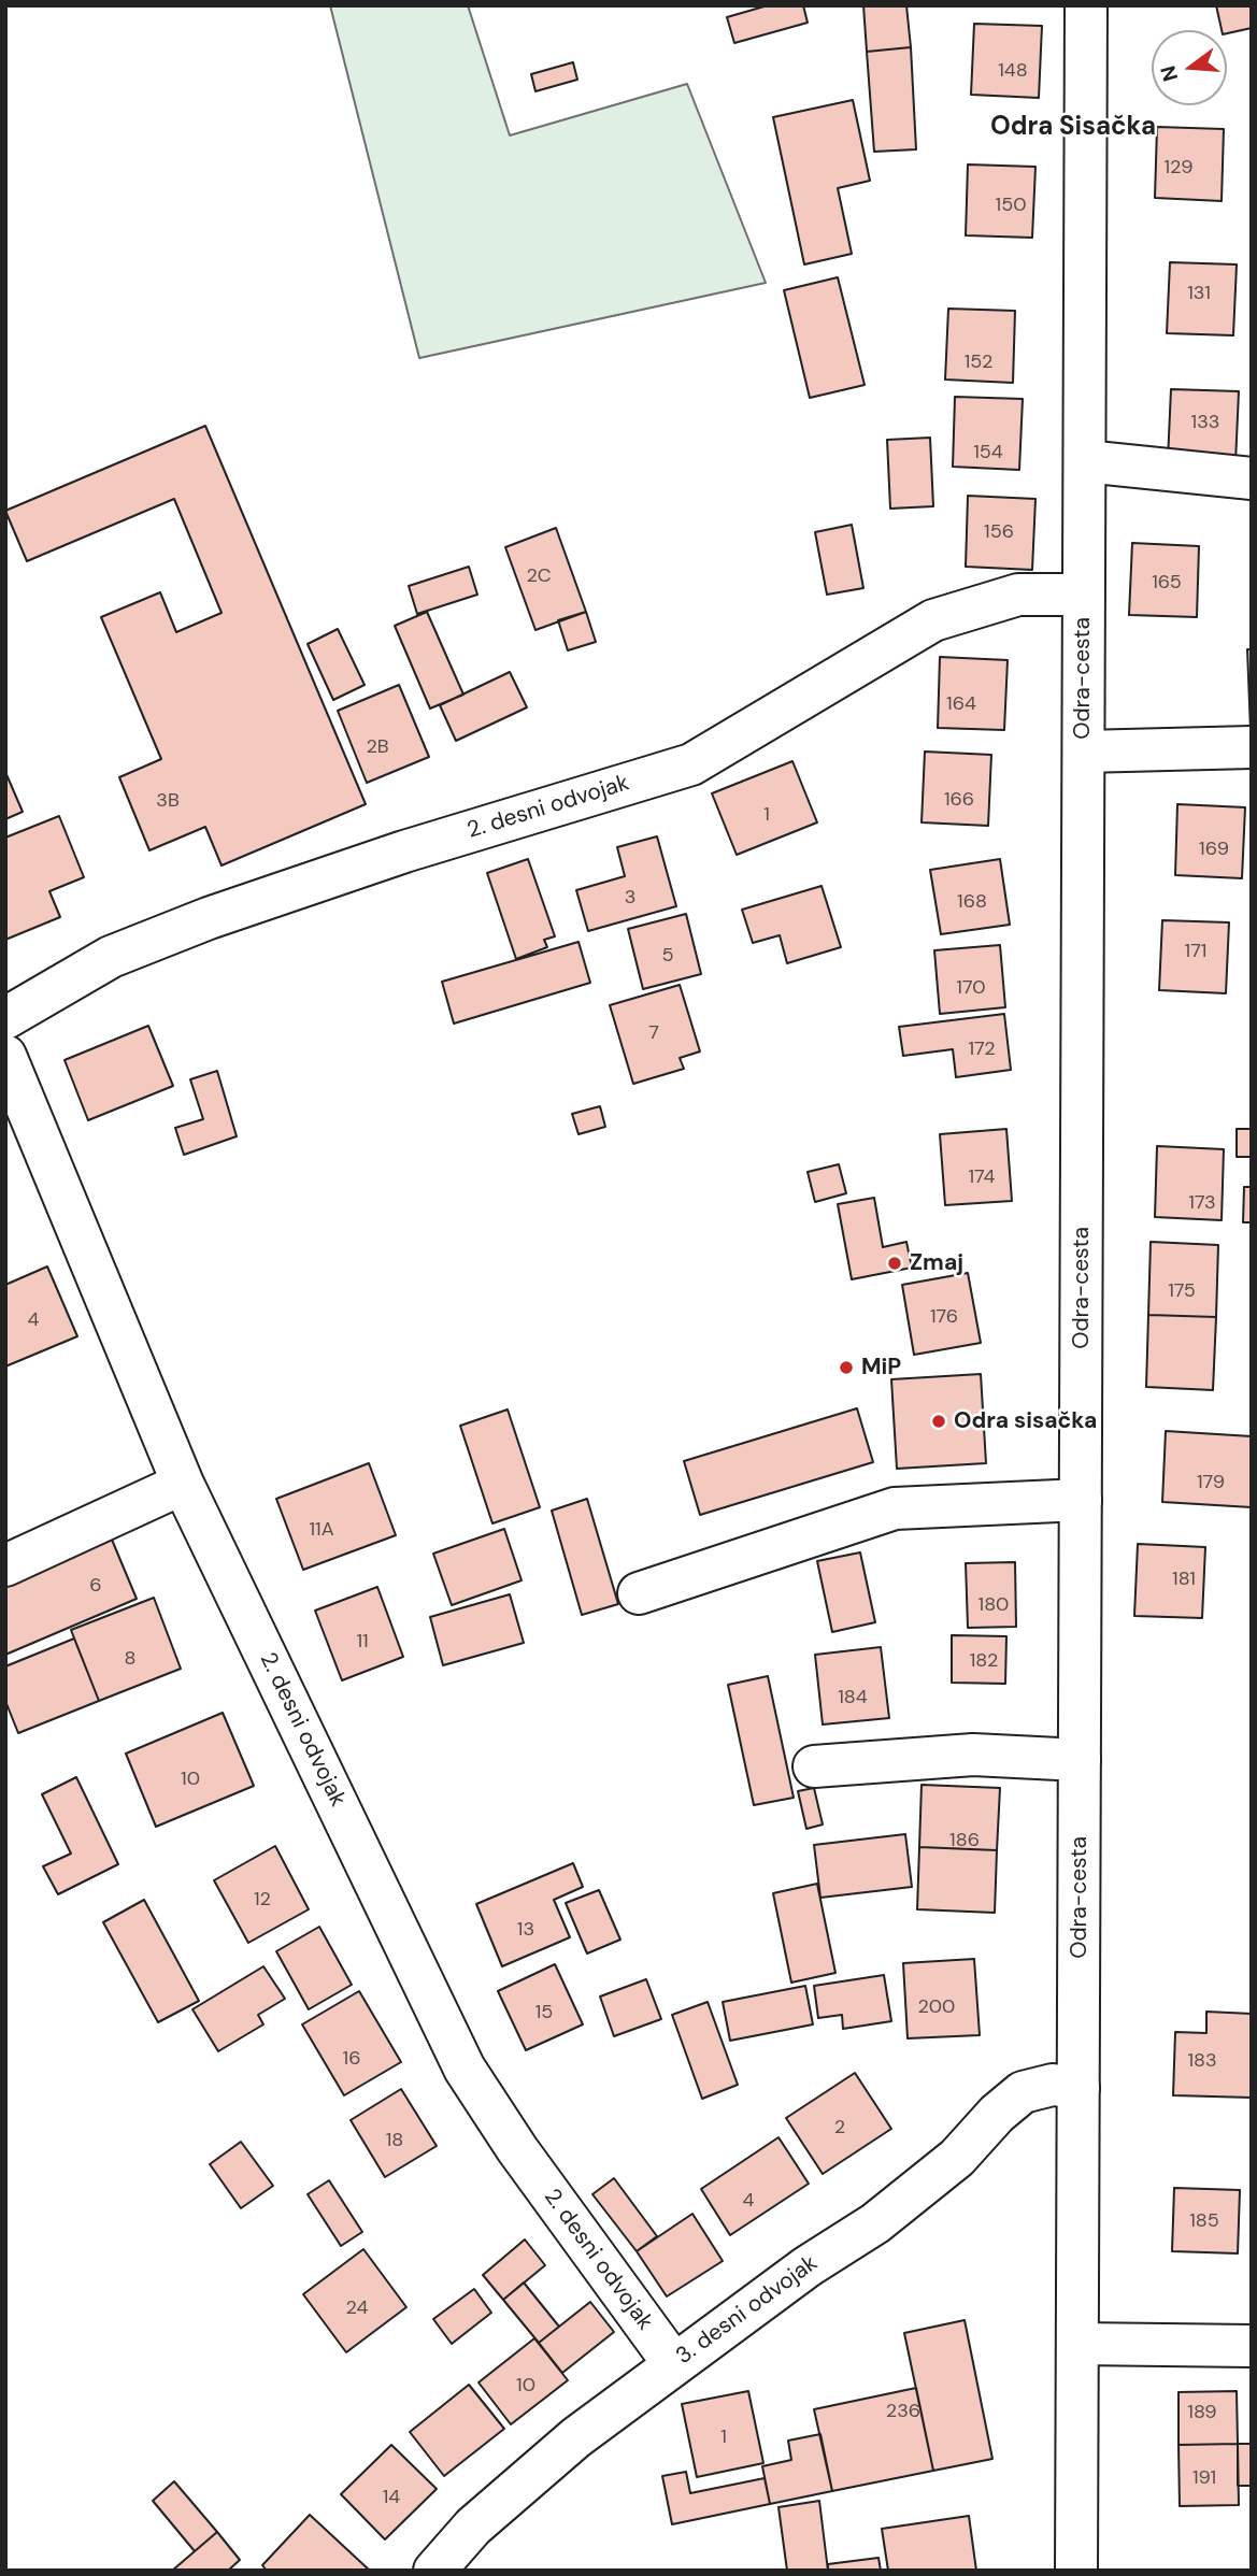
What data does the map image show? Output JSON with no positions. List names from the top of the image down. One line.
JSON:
{"streets":{"street":["Odra-cesta","2. desni odvojak","3. desni odvojak"]},"crossings":[["Odra-cesta","2. desni odvojak"],["Odra-cesta","3. desni odvojak"],["2. desni odvojak","3. desni odvojak"]],"districts":["Odra Sisačka"],"places":["Zmaj","MiP","Odra sisačka"],"house_numbers":["148","129","150","131","152","133","154","156","2C","165","164","2B","166","3B","1","169","3","168","171","5","170","7","172","174","173","175","176","4","179","11A","181","6","180","11","8","182","184","10","186","12","13","200","15","16","183","2","18","4","185","24","10","236","189","1","191","14"],"north":"left"}
